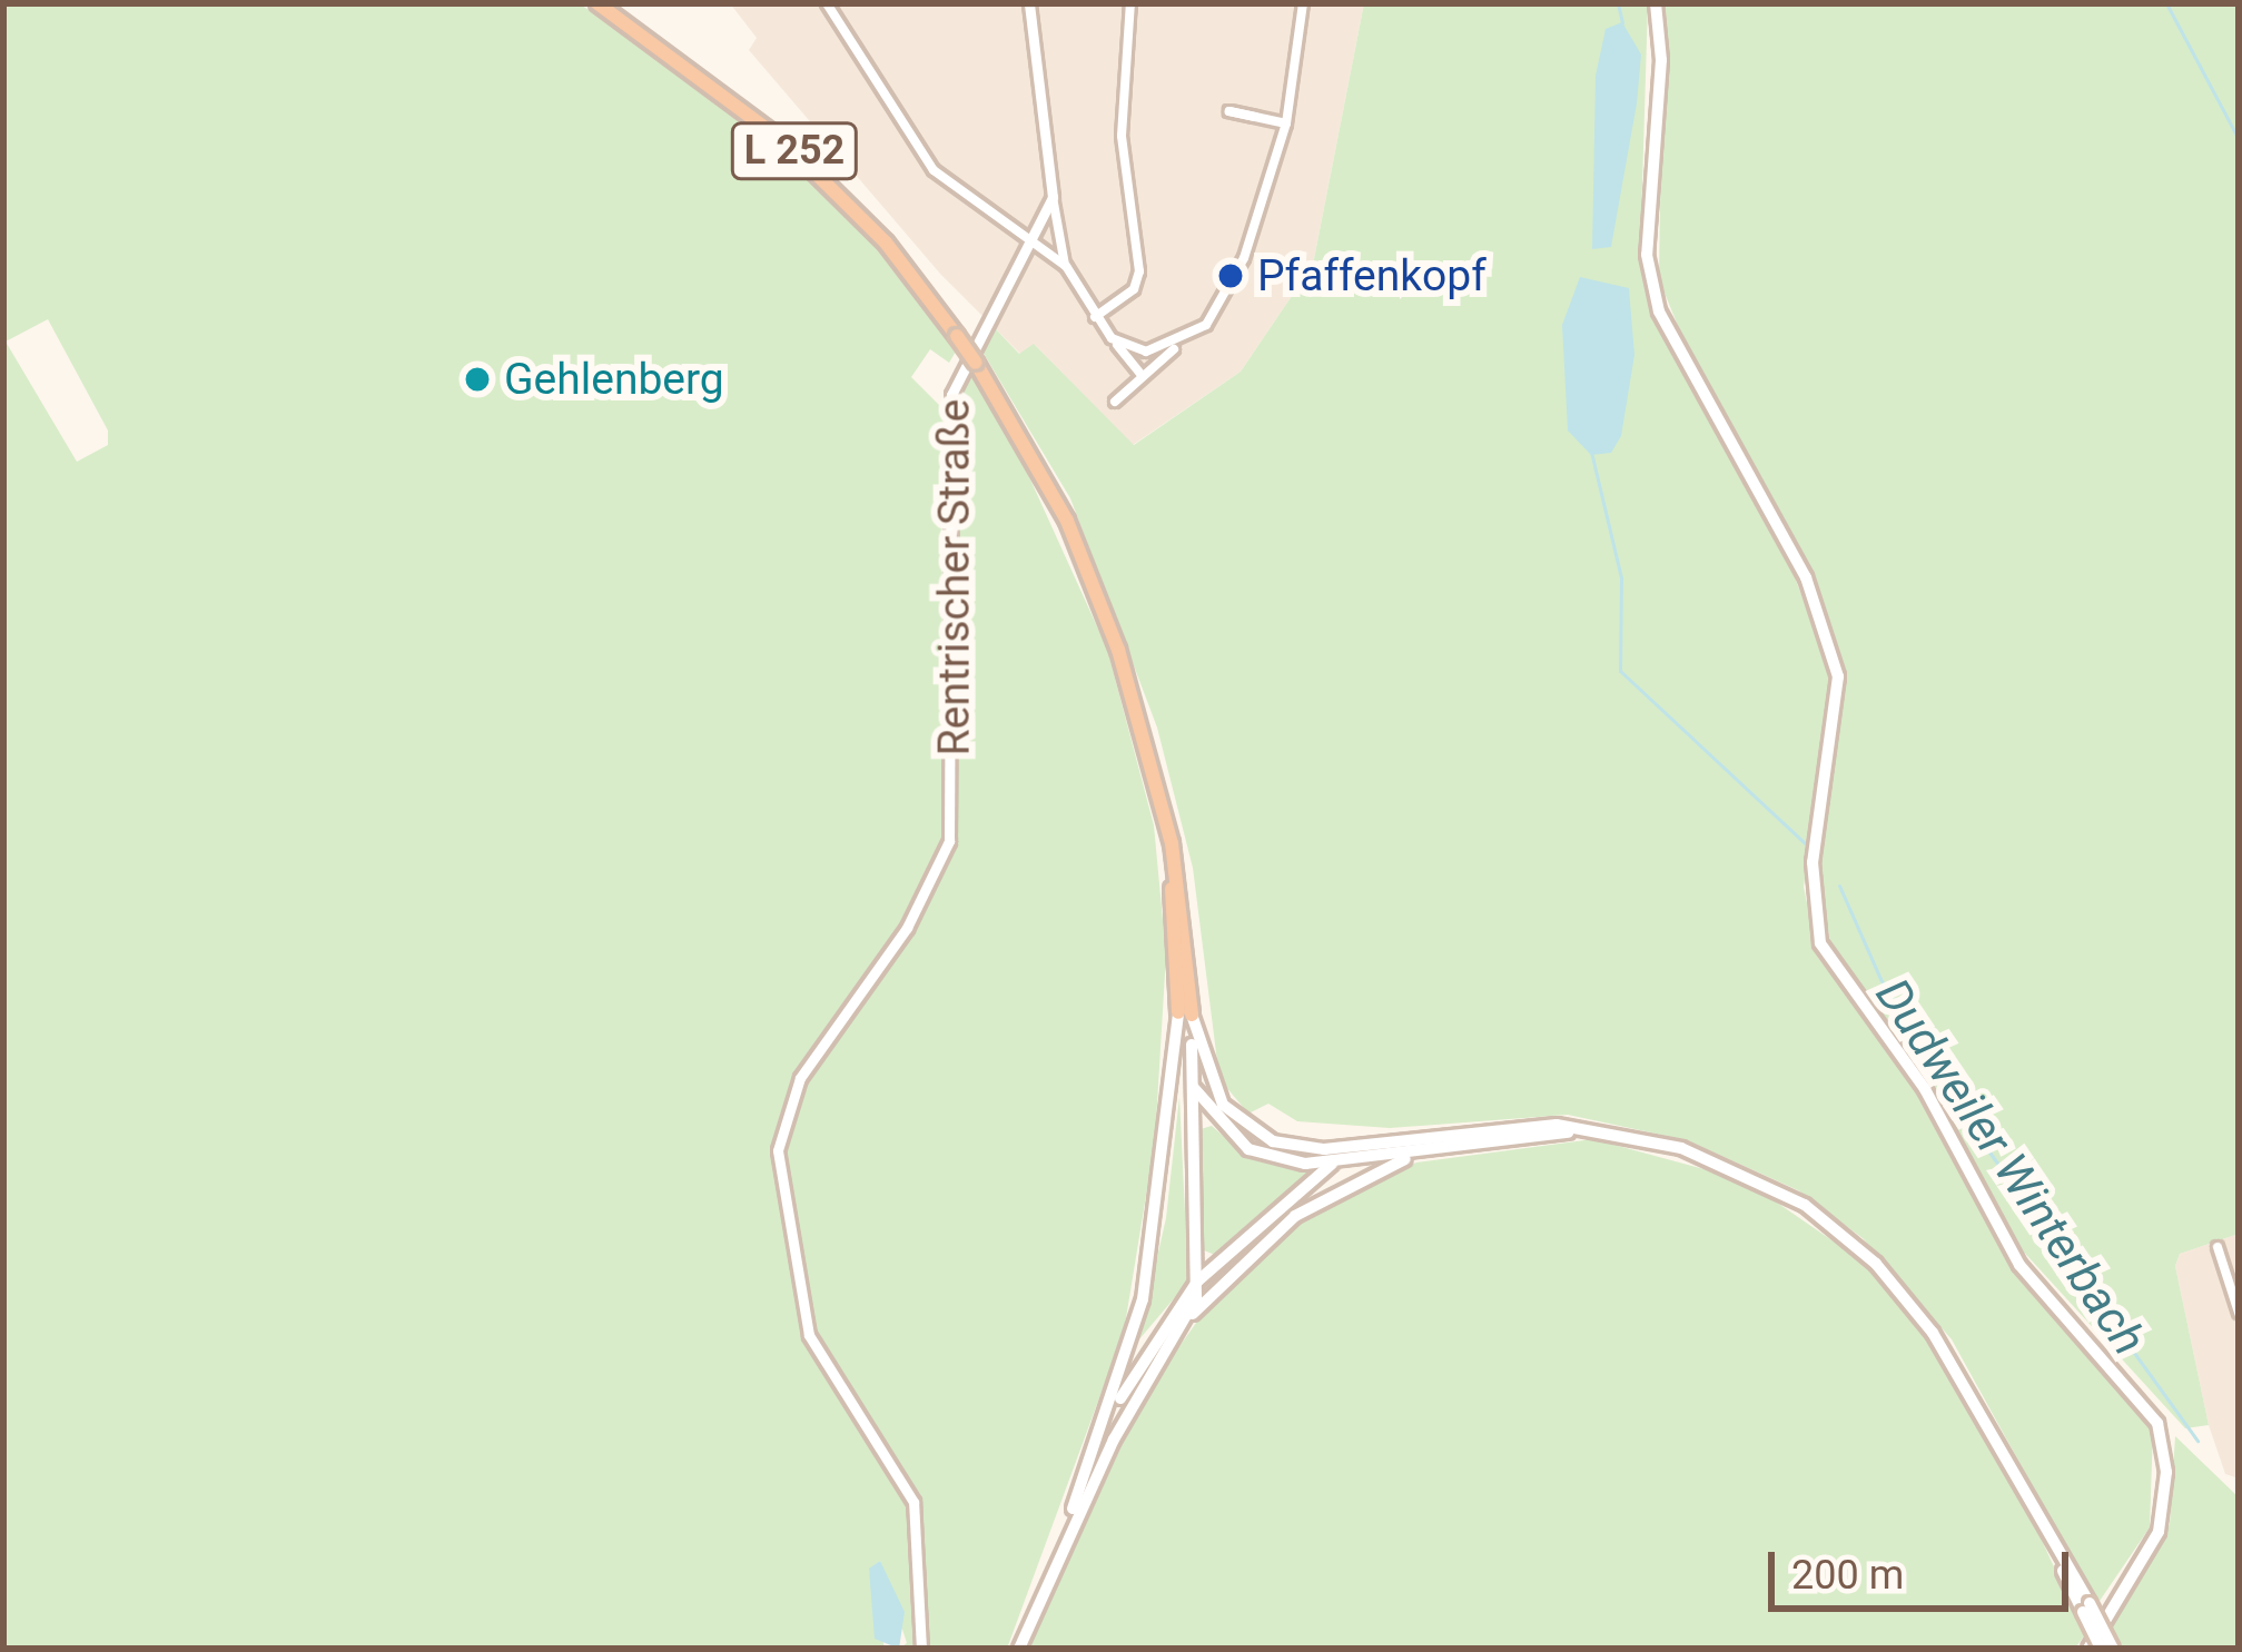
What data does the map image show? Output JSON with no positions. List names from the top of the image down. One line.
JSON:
{"streets":{"highway":["L 252"],"street":["Rentrischer Straße"]},"water":["Dudweiler Winterbach"],"places":["Pfaffenkopf","Gehlenberg"],"scale_bar":"200 m"}
